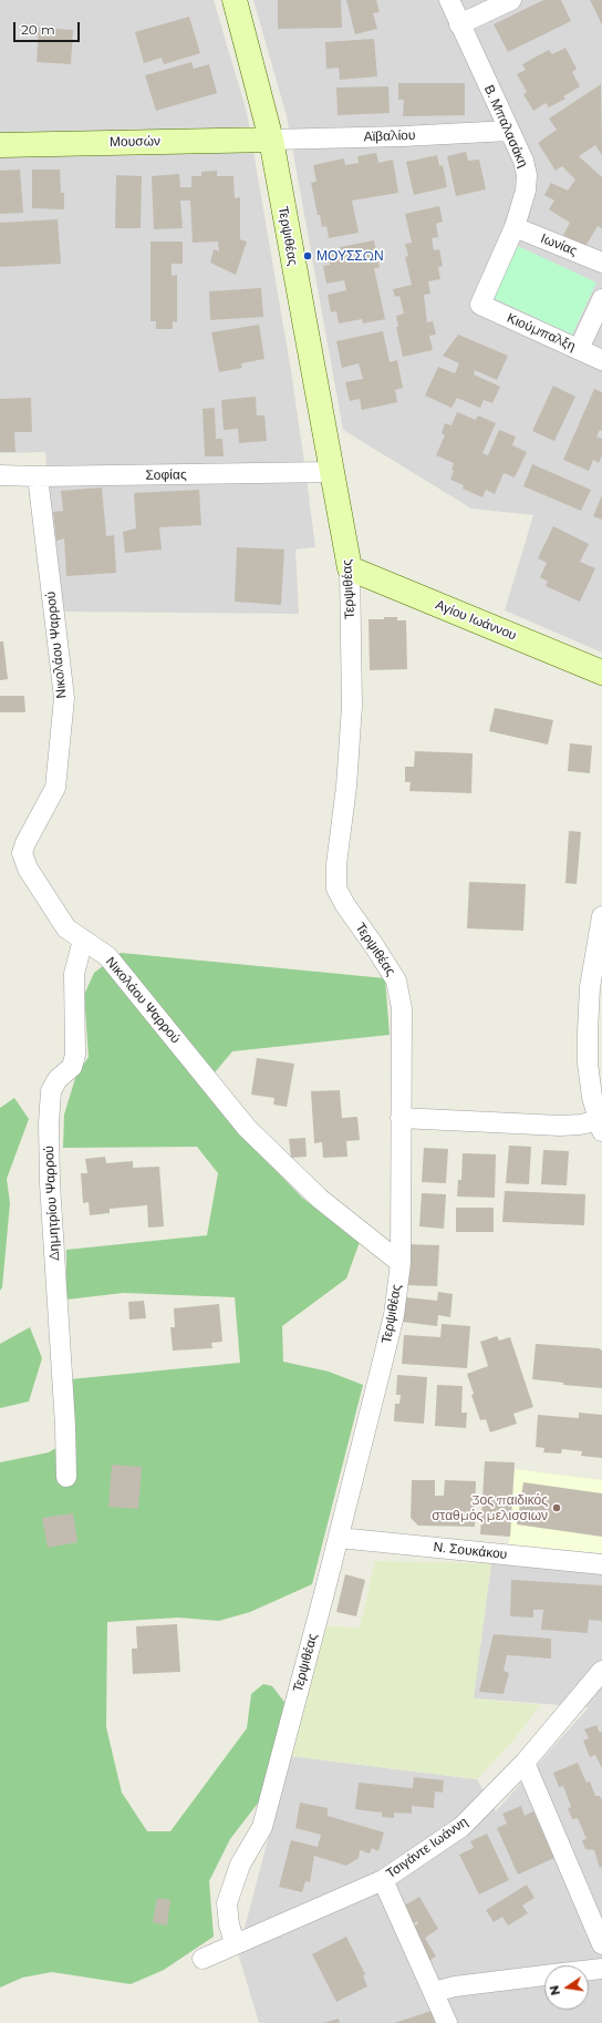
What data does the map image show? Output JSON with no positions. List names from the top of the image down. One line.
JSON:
{"streets":{"street":["Β. Μπαλασάκη","Αϊβαλίου","Μουσών","Τερψιθέας","Ιωνίας","Κιούμπαλξη","Σοφίας","Αγίου Ιωάννου","Νικολάου Ψαρρού","Δημητρίου Ψαρρού","Ν. Σουκάκου","Τσιγάντε Ιωάννη"]},"crossings":[["Β. Μπαλασάκη","Αϊβαλίου"],["Β. Μπαλασάκη","Ιωνίας"],["Β. Μπαλασάκη","Κιούμπαλξη"],["Αϊβαλίου","Μουσών"],["Αϊβαλίου","Τερψιθέας"],["Μουσών","Τερψιθέας"],["Τερψιθέας","Σοφίας"],["Τερψιθέας","Αγίου Ιωάννου"],["Τερψιθέας","Νικολάου Ψαρρού"],["Τερψιθέας","Ν. Σουκάκου"],["Τερψιθέας","Τσιγάντε Ιωάννη"],["Σοφίας","Νικολάου Ψαρρού"],["Νικολάου Ψαρρού","Δημητρίου Ψαρρού"]],"places":["ΜΟΥΣΣΩΝ","3ος παιδικός σταθμός μελισσιων"],"scale_bar":"20 m","north":"left"}
